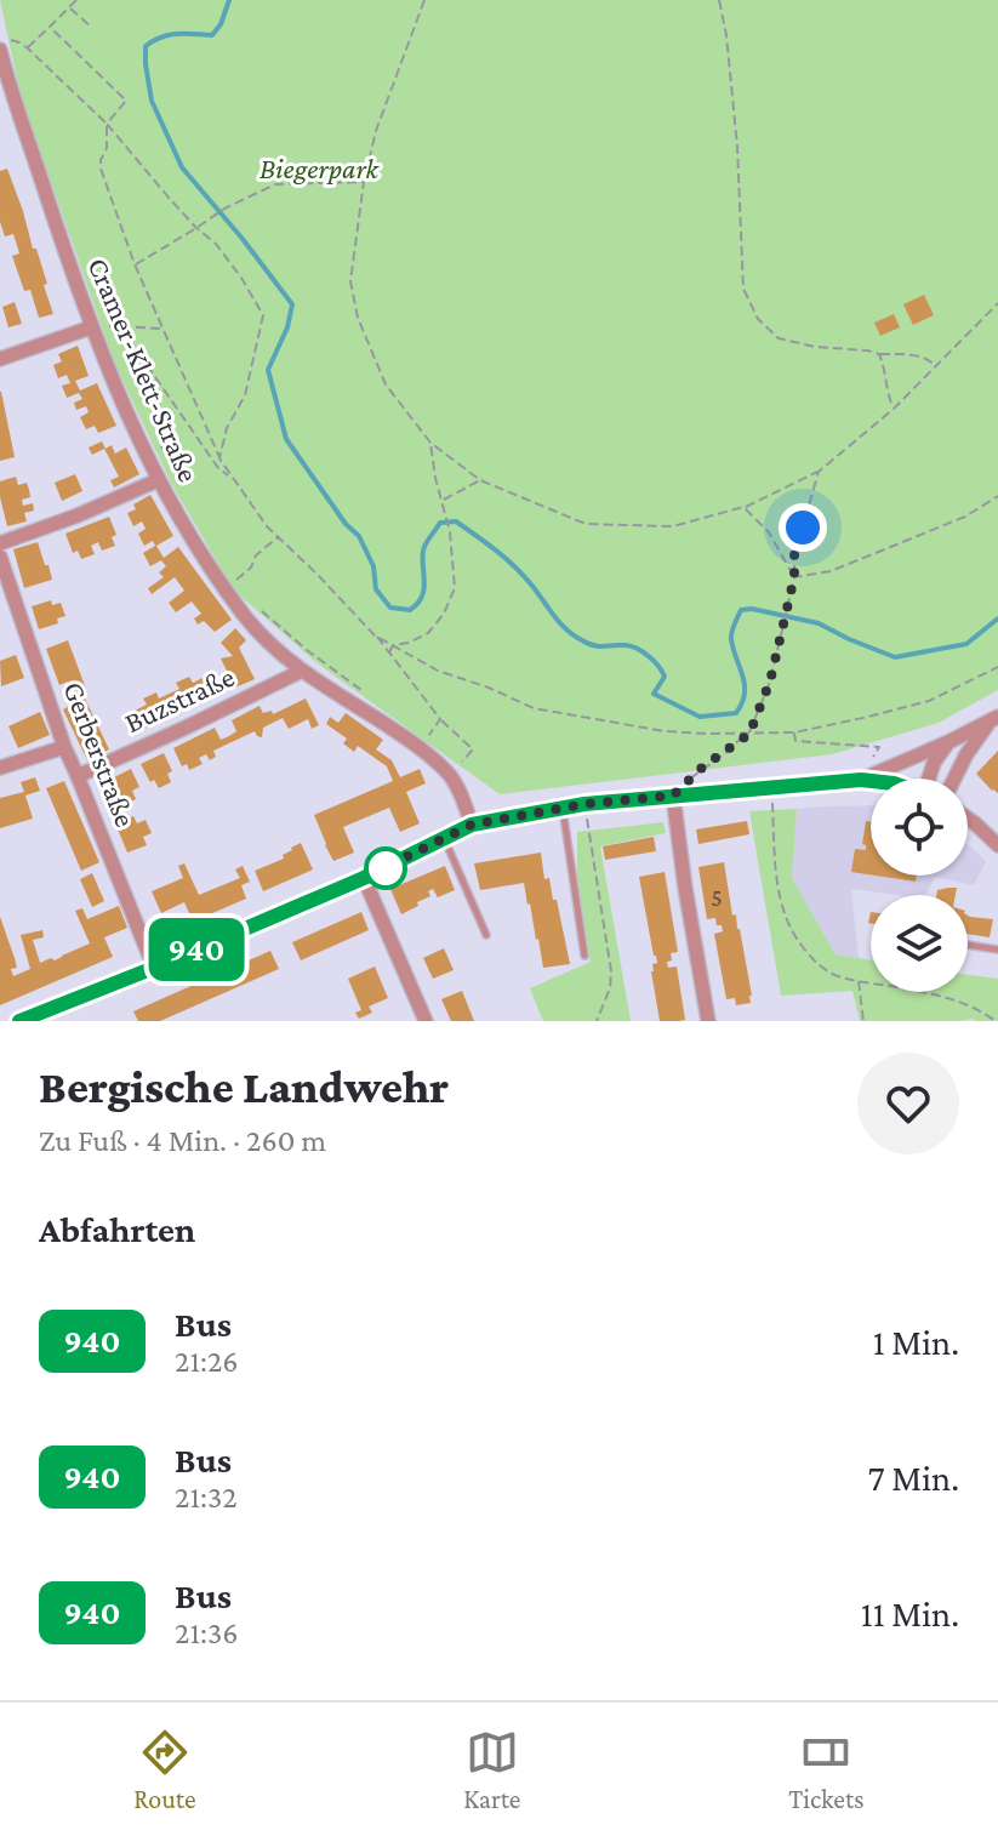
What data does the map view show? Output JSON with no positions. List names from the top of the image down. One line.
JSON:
{"streets":{"street":["Cramer-Klett-Straße","Buzstraße","Gerberstraße"]},"crossings":[["Cramer-Klett-Straße","Buzstraße"],["Buzstraße","Gerberstraße"]],"parks":["Biegerpark"],"lines":["bus line 940"],"house_numbers":["5"],"page":{"on_map":"940","heading":[["Bergische Landwehr","Zu Fuß · 4 Min. · 260 m"],"Abfahrten"],"list":[{"mark":"940","name":"Bus","note":"21:26","value":"1 Min."},{"mark":"940","name":"Bus","note":"21:32","value":"7 Min."},{"mark":"940","name":"Bus","note":"21:36","value":"11 Min."}],"tabs":["Route","Karte","Tickets"]}}
